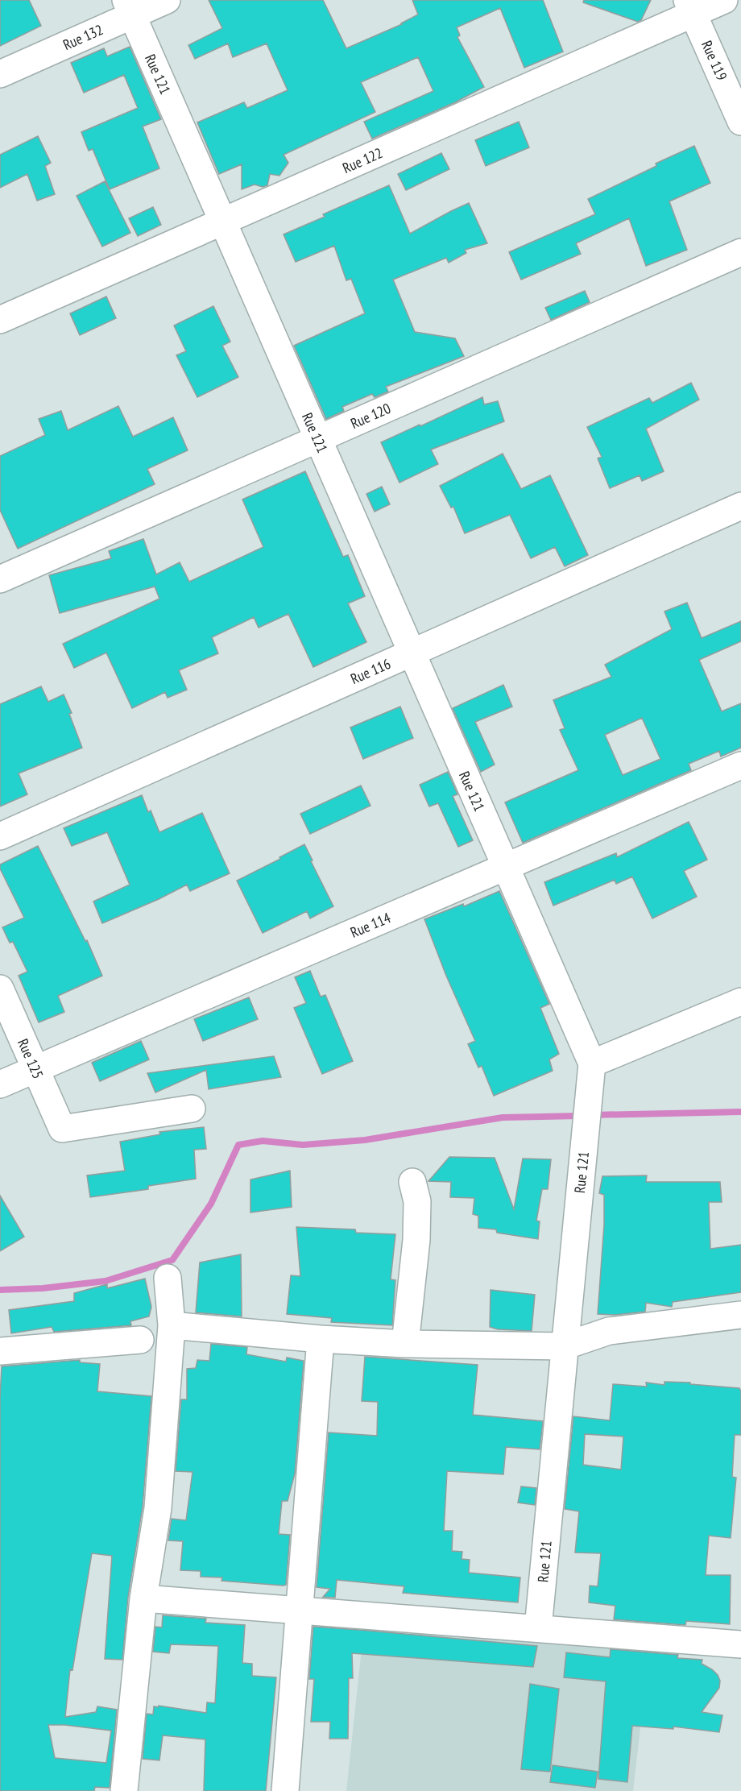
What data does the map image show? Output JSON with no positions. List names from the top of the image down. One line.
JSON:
{"streets":{"street":["Rue 132","Rue 119","Rue 121","Rue 122","Rue 120","Rue 116","Rue 114","Rue 125"]},"crossings":[["Rue 132","Rue 121"],["Rue 119","Rue 122"],["Rue 121","Rue 122"],["Rue 121","Rue 120"],["Rue 121","Rue 116"],["Rue 121","Rue 114"],["Rue 114","Rue 125"]]}
